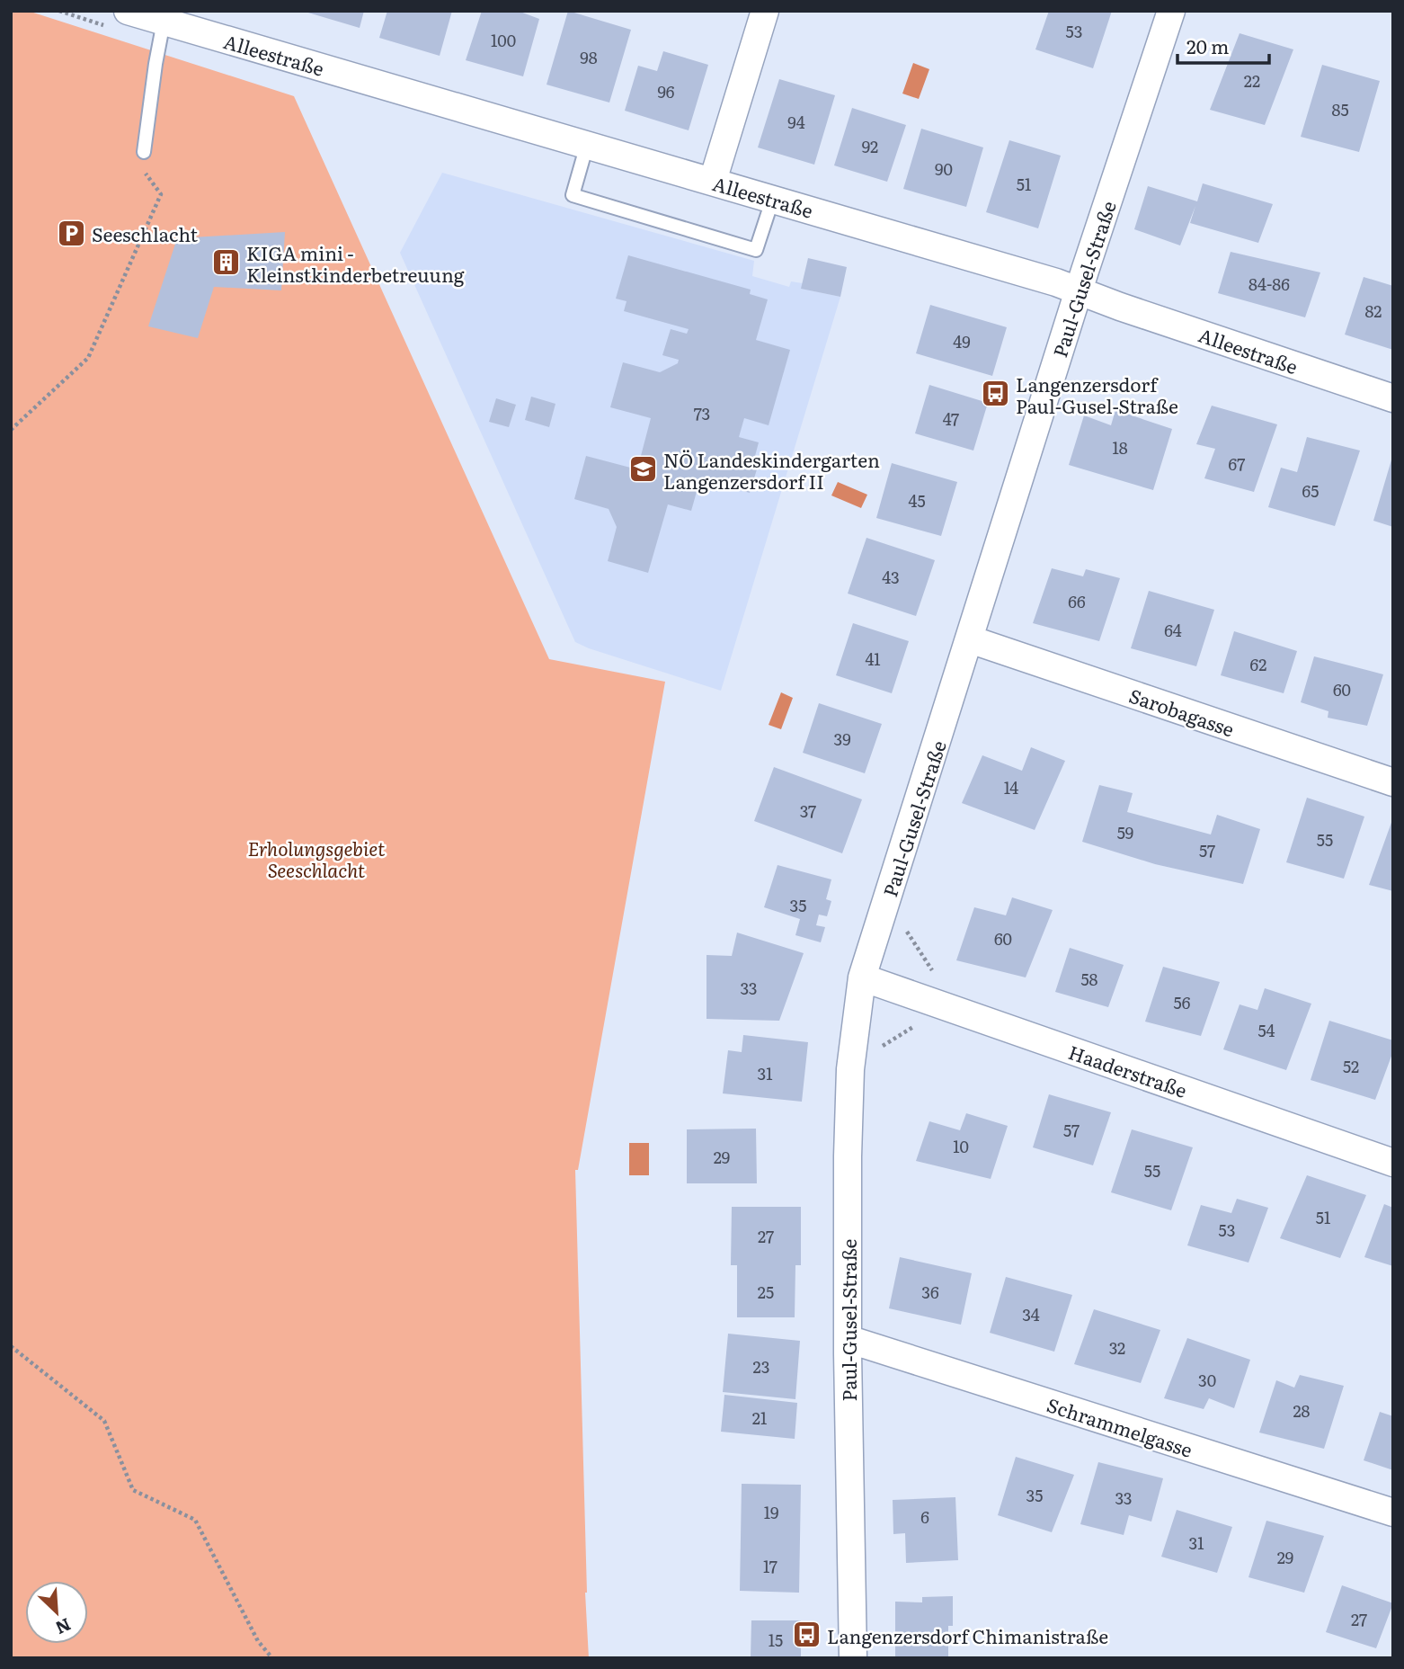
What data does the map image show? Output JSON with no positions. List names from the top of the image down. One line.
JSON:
{"streets":{"street":["Alleestraße","Paul-Gusel-Straße","Sarobagasse","Haaderstraße","Schrammelgasse"]},"crossings":[["Alleestraße","Paul-Gusel-Straße"],["Paul-Gusel-Straße","Sarobagasse"],["Paul-Gusel-Straße","Haaderstraße"],["Paul-Gusel-Straße","Schrammelgasse"]],"parks":["Erholungsgebiet Seeschlacht"],"places":{"parking":["Seeschlacht"],"building":["KIGA mini - Kleinstkinderbetreuung"],"bus stop":["Langenzersdorf Paul-Gusel-Straße","Langenzersdorf Chimanistraße"],"school or university":["NÖ Landeskindergarten Langenzersdorf II"]},"house_numbers":["53","100","98","22","96","85","94","92","90","51","84-86","82","49","73","47","18","67","65","45","43","66","64","41","62","60","39","14","37","59","55","57","35","60","58","33","56","54","52","31","57","10","29","55","51","53","27","25","36","34","32","23","30","28","21","35","33","19","6","31","29","17","27","15"],"scale_bar":"20 m","north":"bottom right"}
